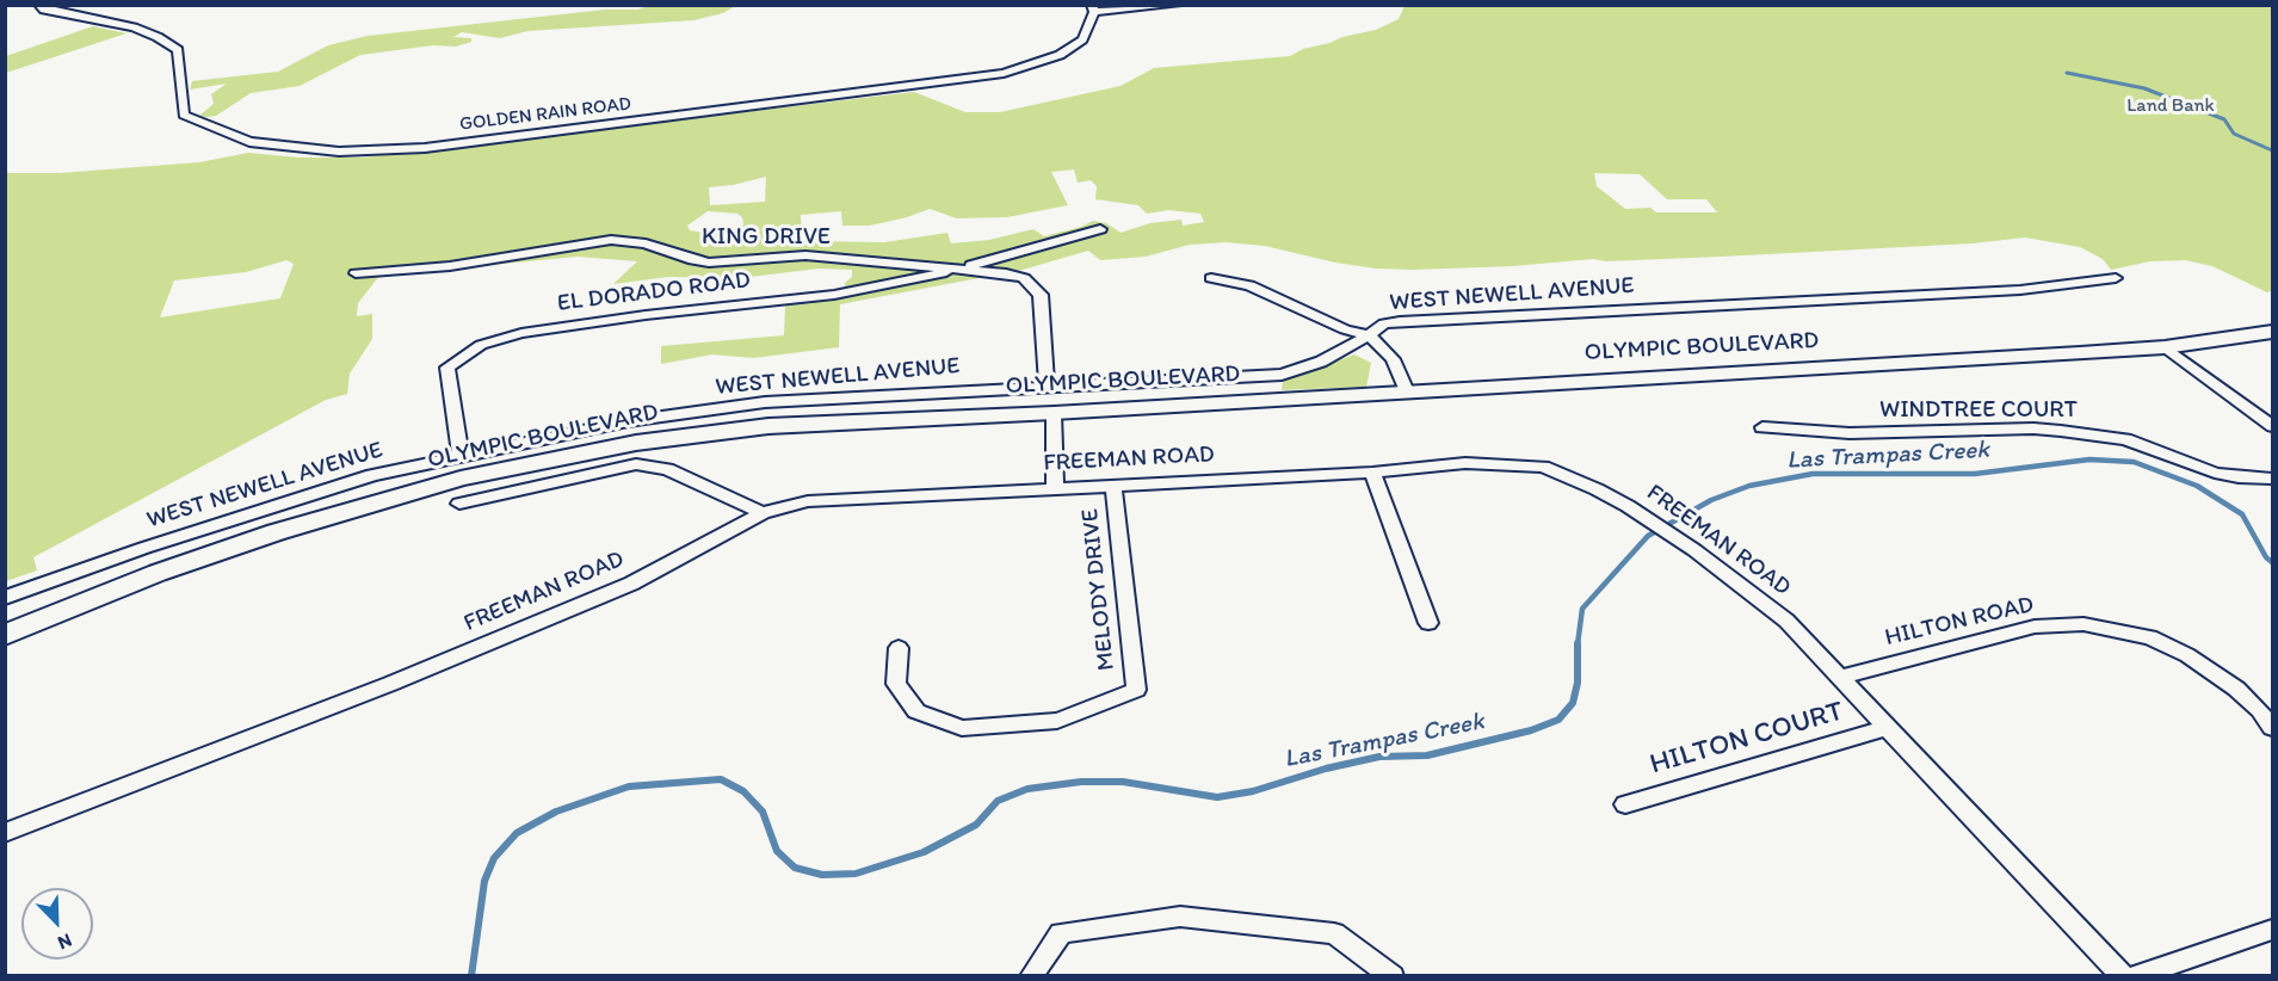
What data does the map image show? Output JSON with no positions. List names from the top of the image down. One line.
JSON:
{"streets":{"main road":["OLYMPIC BOULEVARD"],"street":["GOLDEN RAIN ROAD","KING DRIVE","EL DORADO ROAD","WEST NEWELL AVENUE","WINDTREE COURT","FREEMAN ROAD","MELODY DRIVE","HILTON ROAD","HILTON COURT"]},"crossings":[["KING DRIVE","EL DORADO ROAD"],["KING DRIVE","WEST NEWELL AVENUE"],["EL DORADO ROAD","WEST NEWELL AVENUE"],["FREEMAN ROAD","MELODY DRIVE"],["FREEMAN ROAD","HILTON ROAD"],["FREEMAN ROAD","HILTON COURT"]],"water":["Las Trampas Creek"],"parks":["Land Bank"],"north":"bottom right"}
